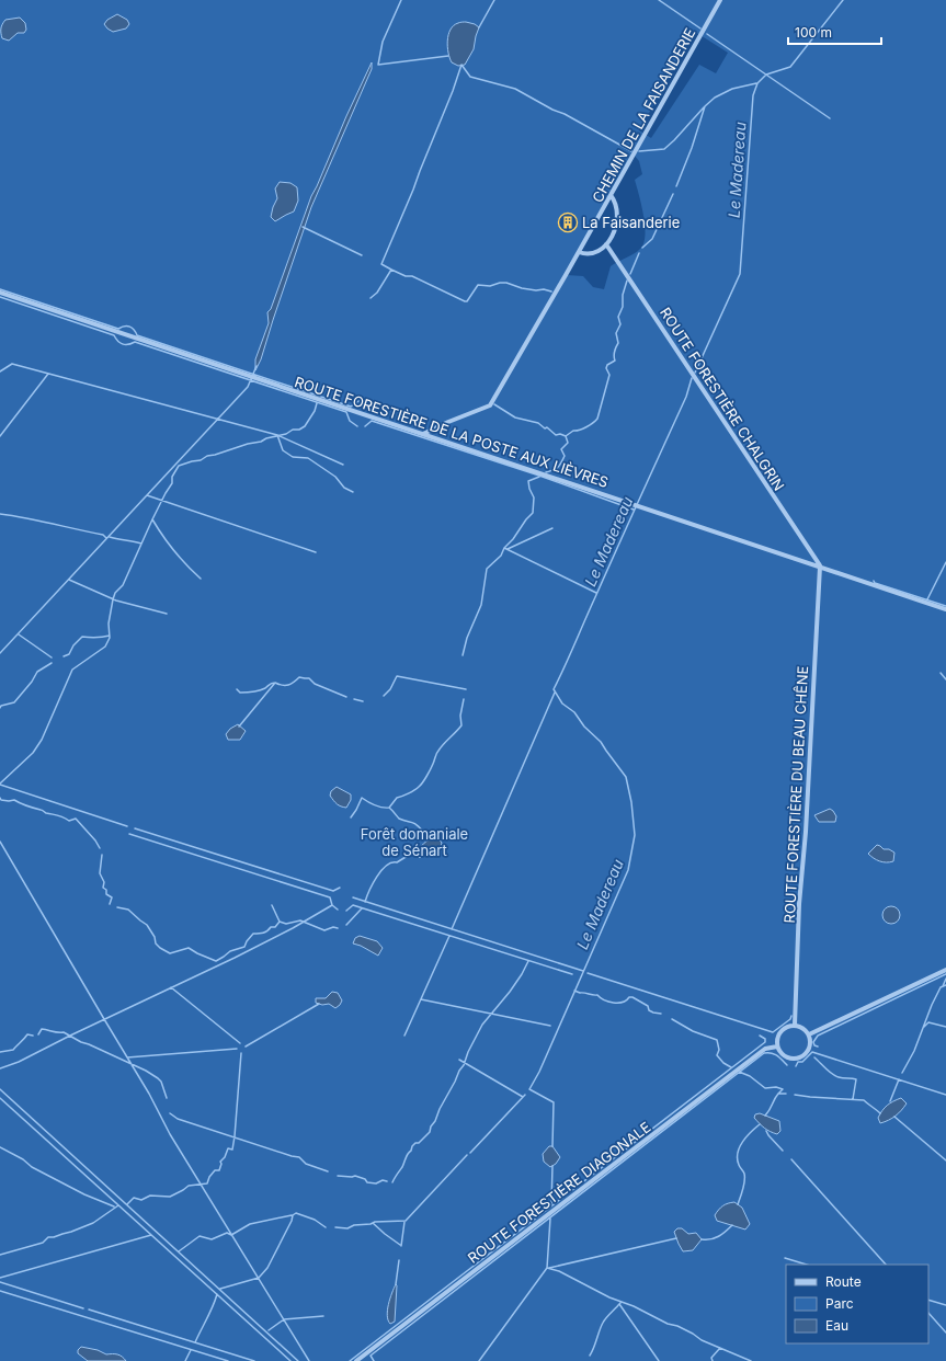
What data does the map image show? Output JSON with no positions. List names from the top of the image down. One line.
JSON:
{"streets":{"street":["CHEMIN DE LA FAISANDERIE","ROUTE FORESTIÈRE CHALGRIN","ROUTE FORESTIÈRE DE LA POSTE AUX LIÈVRES","ROUTE FORESTIÈRE DU BEAU CHÊNE","ROUTE FORESTIÈRE DIAGONALE"]},"crossings":[["CHEMIN DE LA FAISANDERIE","ROUTE FORESTIÈRE DE LA POSTE AUX LIÈVRES"],["ROUTE FORESTIÈRE CHALGRIN","ROUTE FORESTIÈRE DE LA POSTE AUX LIÈVRES"],["ROUTE FORESTIÈRE CHALGRIN","ROUTE FORESTIÈRE DU BEAU CHÊNE"],["ROUTE FORESTIÈRE DE LA POSTE AUX LIÈVRES","ROUTE FORESTIÈRE DU BEAU CHÊNE"],["ROUTE FORESTIÈRE DU BEAU CHÊNE","ROUTE FORESTIÈRE DIAGONALE"]],"water":["Le Madereau"],"parks":["Forêt domaniale de Sénart"],"places":{"building":["La Faisanderie"]},"legend":["Route","Parc","Eau"],"scale_bar":"100 m"}
